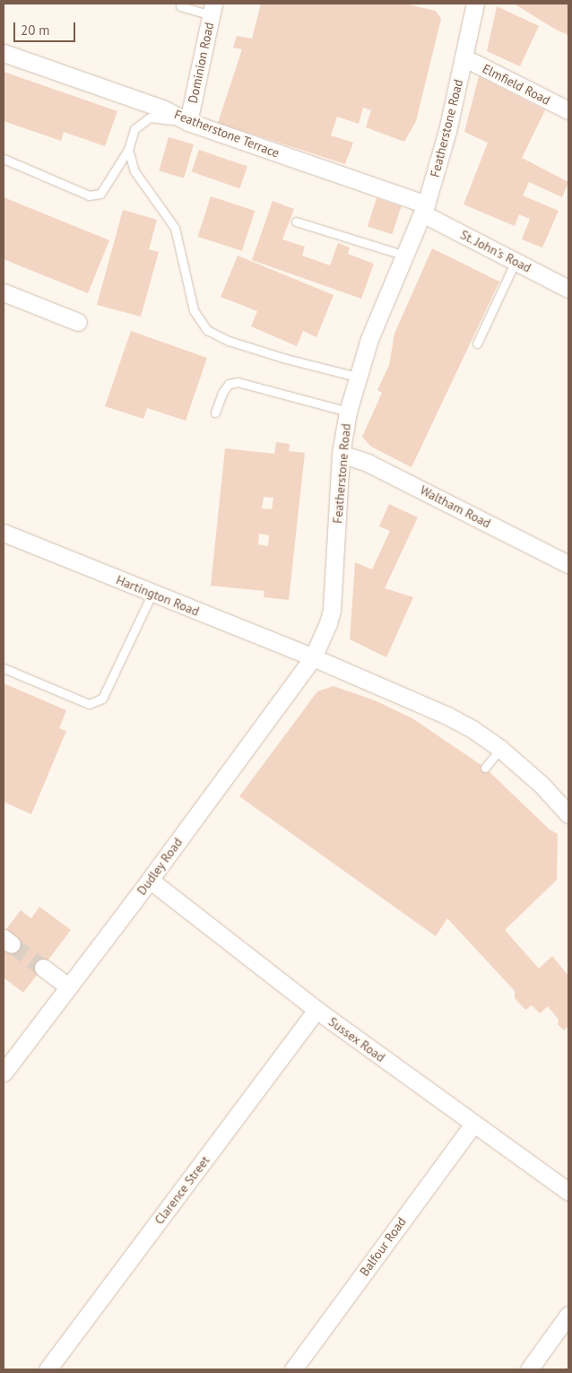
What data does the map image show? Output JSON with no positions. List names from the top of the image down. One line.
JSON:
{"streets":{"street":["Dominion Road","Elmfield Road","Featherstone Road","Featherstone Terrace","St. John's Road","Waltham Road","Hartington Road","Dudley Road","Sussex Road","Clarence Street","Balfour Road"]},"crossings":[["Dominion Road","Featherstone Terrace"],["Elmfield Road","Featherstone Road"],["Featherstone Road","Featherstone Terrace"],["Featherstone Road","St. John's Road"],["Featherstone Road","Waltham Road"],["Featherstone Road","Hartington Road"],["Featherstone Road","Dudley Road"],["Featherstone Terrace","St. John's Road"],["Hartington Road","Dudley Road"],["Dudley Road","Sussex Road"],["Sussex Road","Clarence Street"],["Sussex Road","Balfour Road"]],"scale_bar":"20 m"}
